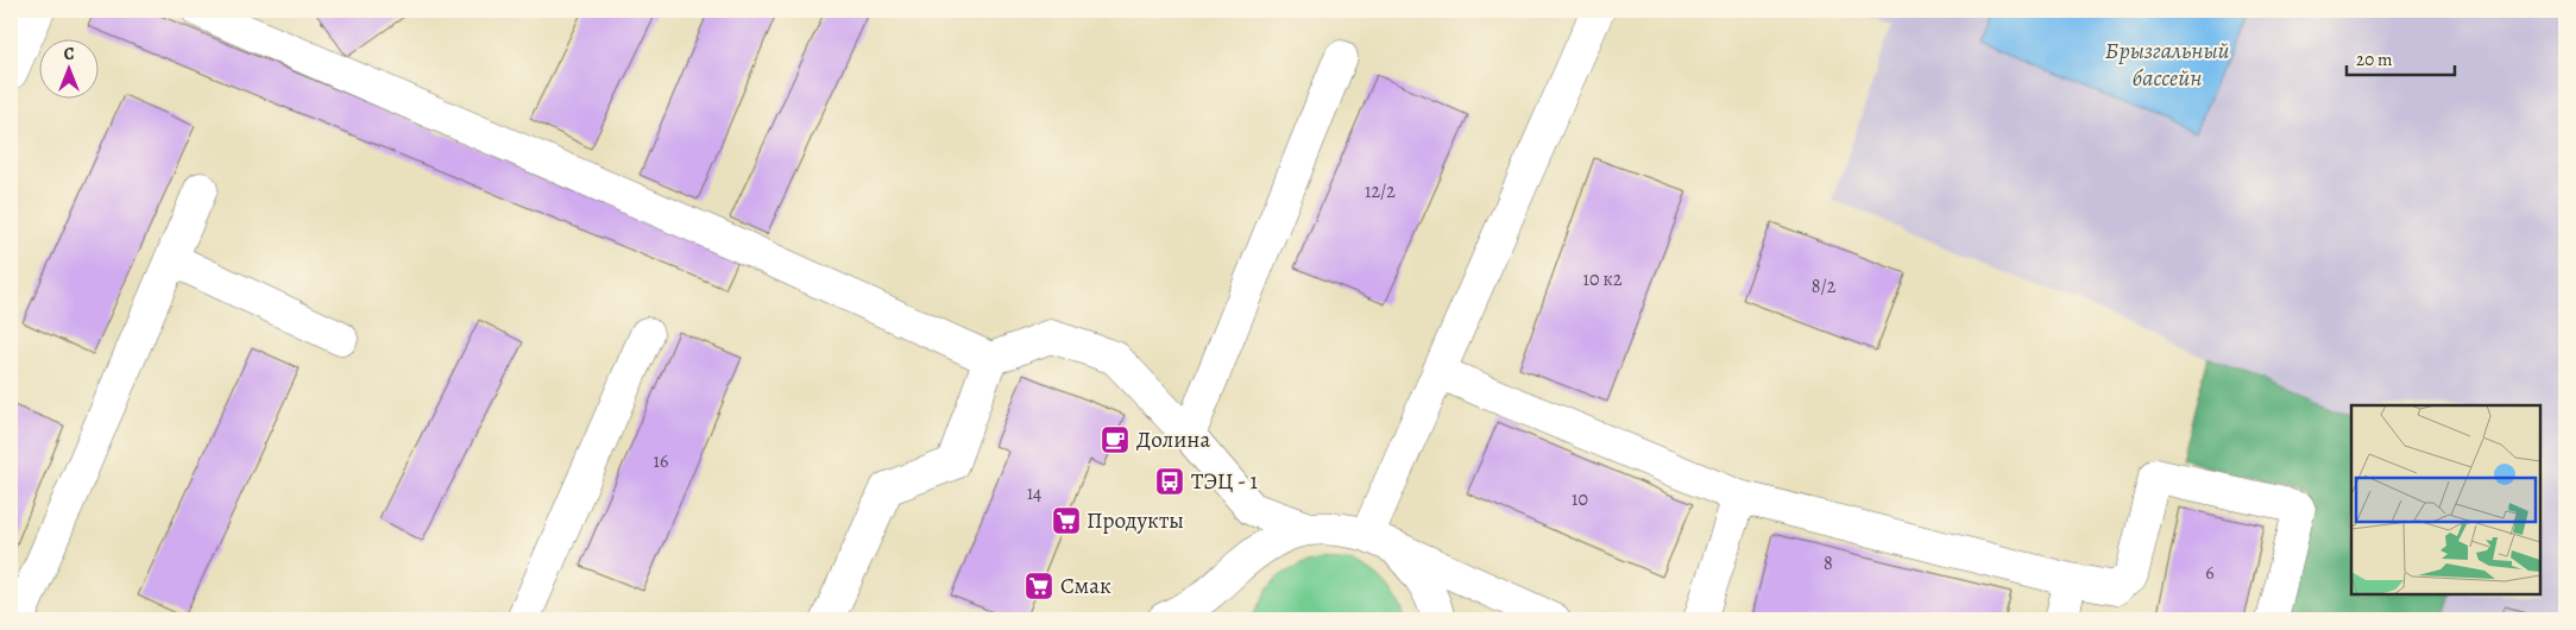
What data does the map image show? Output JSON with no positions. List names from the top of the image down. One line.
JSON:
{"water":["Брызгальный бассейн"],"places":{"cafe":["Долина"],"bus stop":["ТЭЦ - 1"],"supermarket":["Продукты","Смак"]},"house_numbers":["12/2","10 к2","8/2","16","14","10","8","6"],"scale_bar":"20 m","north":"top"}
